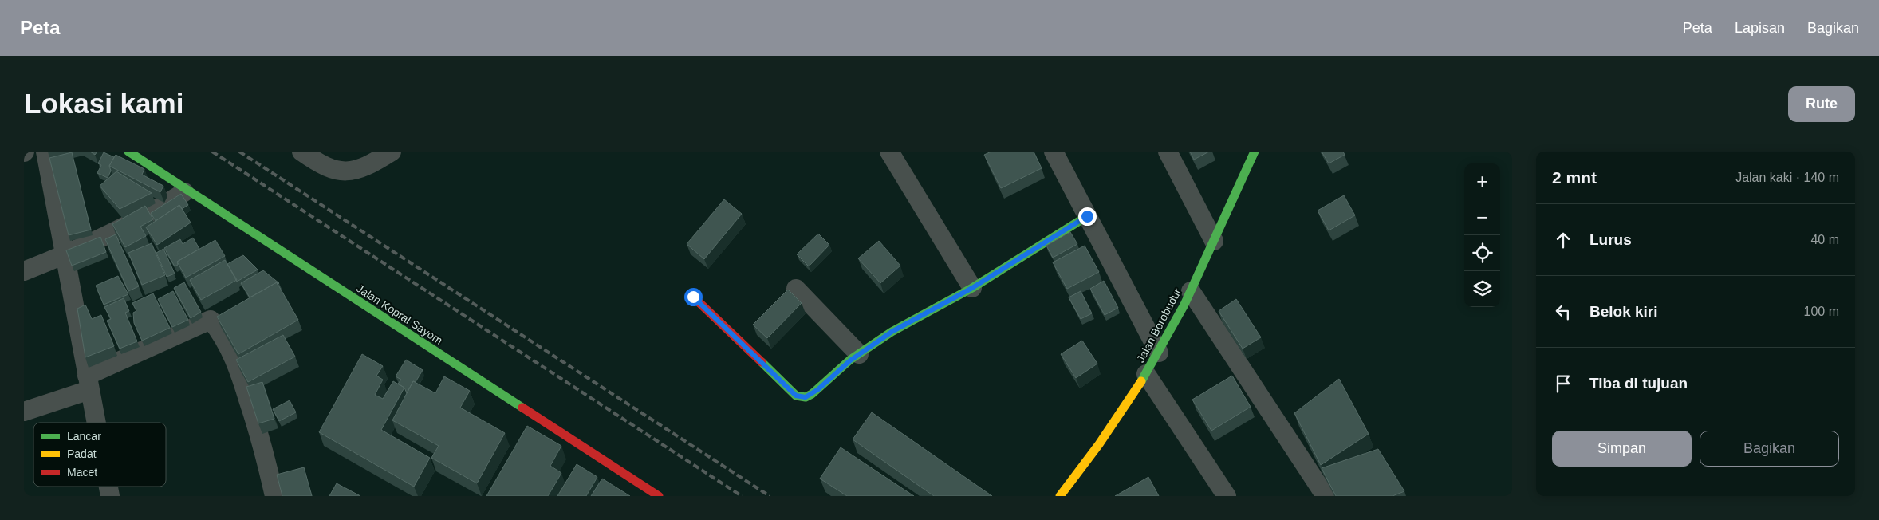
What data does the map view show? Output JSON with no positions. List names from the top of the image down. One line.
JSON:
{"streets":{"street":["Jalan Kopral Sayom","Jalan Borobudur"]},"legend":["Lancar","Padat","Macet"],"page":{"header":"Peta","nav":["Peta","Lapisan","Bagikan"],"buttons":["Rute",["Simpan","Bagikan"]],"title":"Lokasi kami","heading":["2 mnt","Jalan kaki · 140 m"],"map_buttons":["+","−"],"list":[["Lurus","40 m"],["Belok kiri","100 m"],"Tiba di tujuan"]}}
